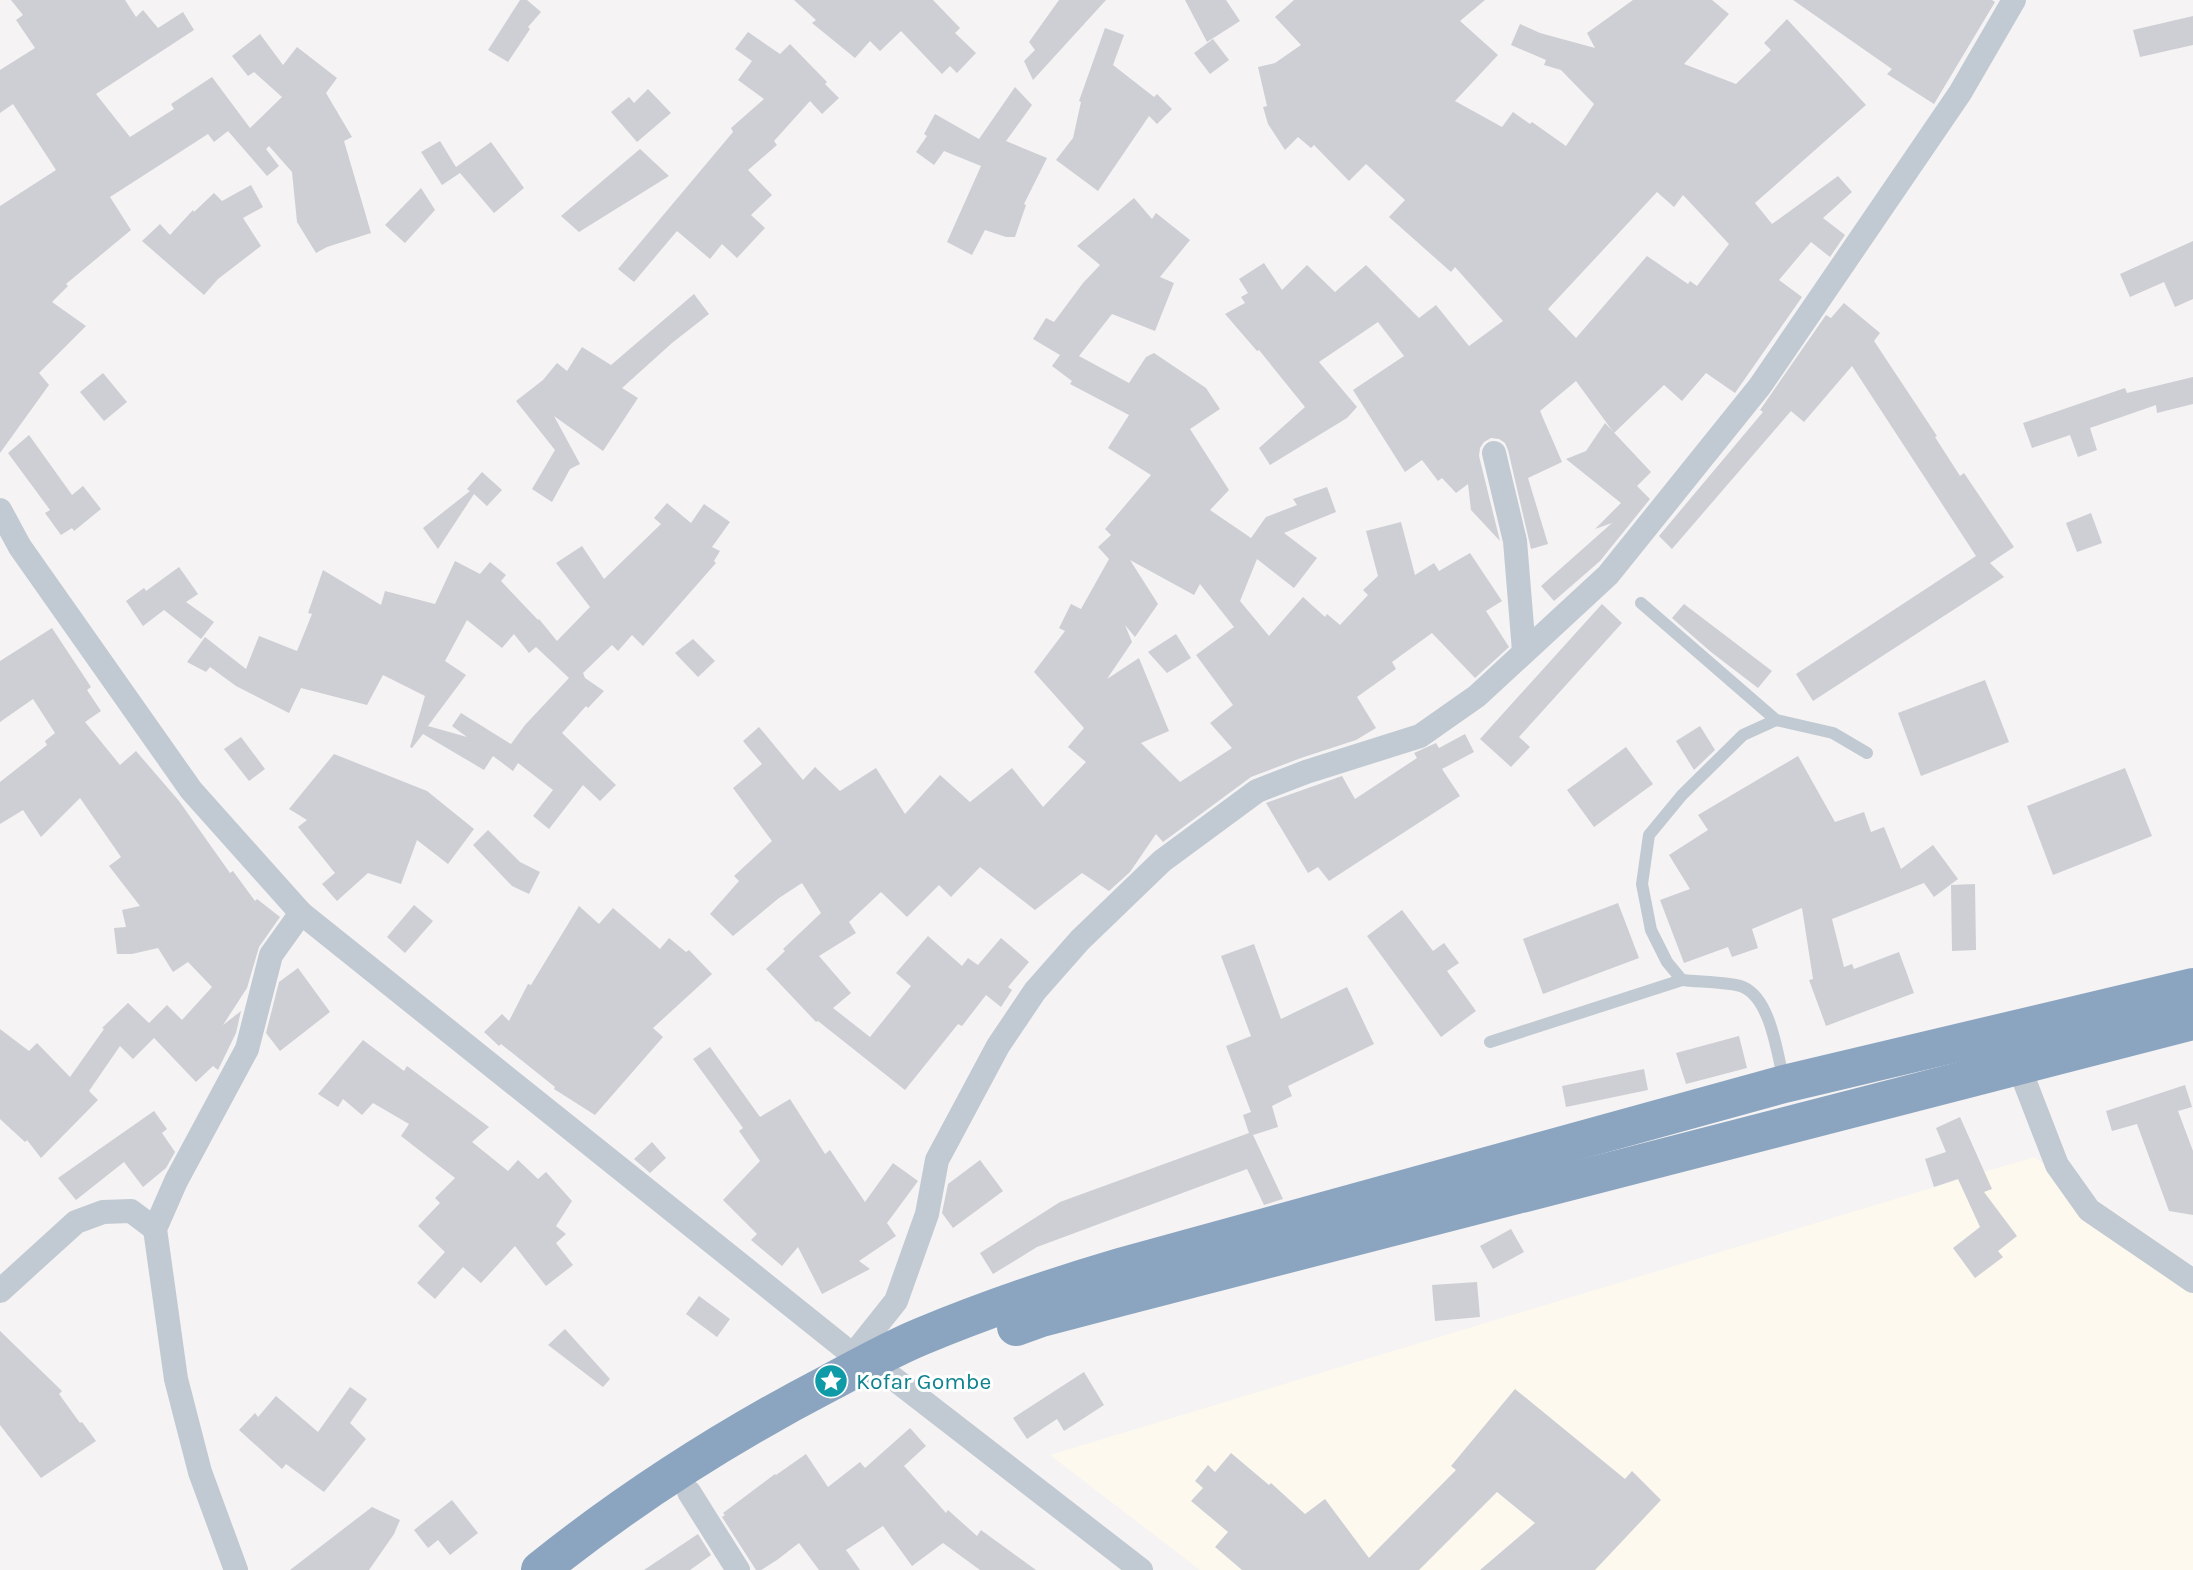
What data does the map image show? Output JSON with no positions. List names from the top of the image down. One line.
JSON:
{"places":{"place":["Kofar Gombe"]}}
